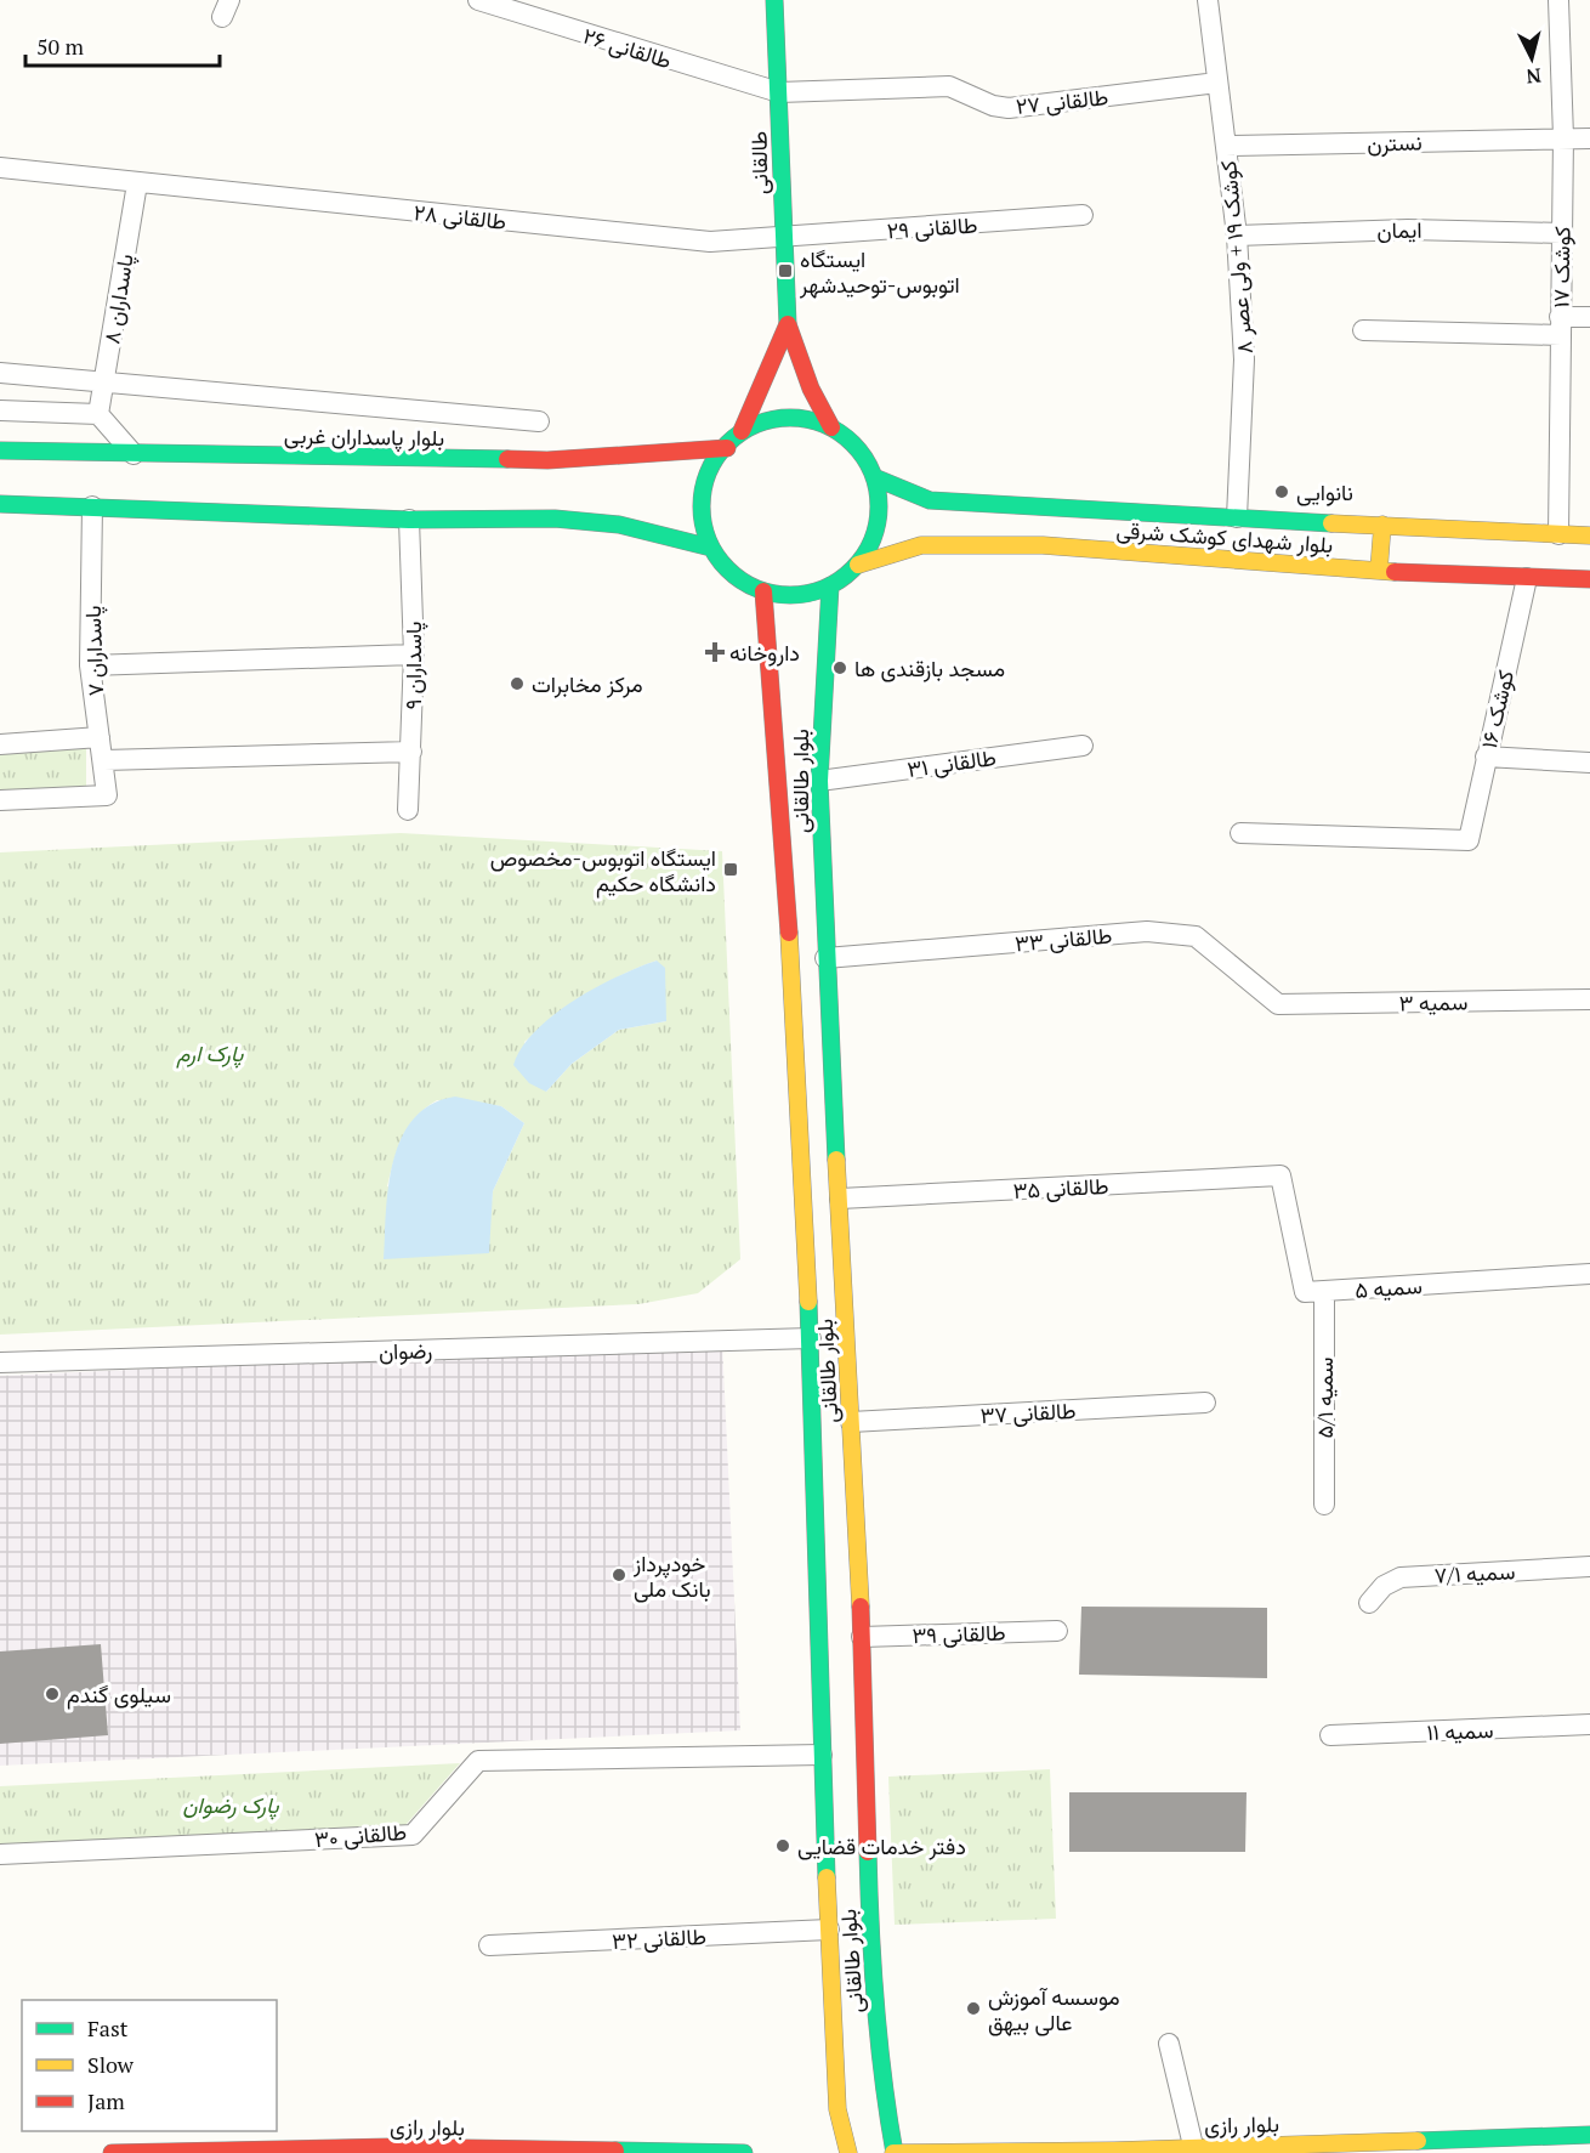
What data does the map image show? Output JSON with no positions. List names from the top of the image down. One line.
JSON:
{"streets":{"main road":["طالقانی","بلوار پاسداران غربی","بلوار شهدای کوشک شرقی","بلوار طالقانی","بلوار رازی"],"street":["طالقانی ۲۶","طالقانی ۲۷","نسترن","طالقانی ۲۸","طالقانی ۲۹","ایمان","کوشک ۱۹ + ولی عصر ۸","کوشک ۱۷","پاسداران ۸","پاسداران ۷","پاسداران ۹","کوشک ۱۶","طالقانی ۳۱","طالقانی ۳۳","سمیه ۳","طالقانی ۳۵","سمیه ۵","رضوان","سمیه ۵/۱","طالقانی ۳۷","سمیه ۷/۱","طالقانی ۳۹","سمیه ۱۱","طالقانی ۳۰","طالقانی ۳۲"]},"crossings":[["طالقانی ۲۶","طالقانی ۲۷"],["طالقانی ۲۶","طالقانی"],["طالقانی ۲۷","طالقانی"],["طالقانی ۲۷","کوشک ۱۹ + ولی عصر ۸"],["نسترن","کوشک ۱۹ + ولی عصر ۸"],["نسترن","کوشک ۱۷"],["طالقانی","طالقانی ۲۸"],["طالقانی","طالقانی ۲۹"],["طالقانی ۲۸","طالقانی ۲۹"],["طالقانی ۲۸","پاسداران ۸"],["ایمان","کوشک ۱۹ + ولی عصر ۸"],["ایمان","کوشک ۱۷"],["کوشک ۱۹ + ولی عصر ۸","بلوار شهدای کوشک شرقی"],["کوشک ۱۷","بلوار شهدای کوشک شرقی"],["بلوار پاسداران غربی","بلوار شهدای کوشک شرقی"],["بلوار پاسداران غربی","بلوار طالقانی"],["بلوار شهدای کوشک شرقی","کوشک ۱۶"],["بلوار شهدای کوشک شرقی","بلوار طالقانی"],["طالقانی ۳۱","بلوار طالقانی"],["بلوار طالقانی","طالقانی ۳۳"],["بلوار طالقانی","طالقانی ۳۵"],["بلوار طالقانی","رضوان"],["بلوار طالقانی","طالقانی ۳۷"],["بلوار طالقانی","طالقانی ۳۹"],["بلوار طالقانی","طالقانی ۳۰"],["بلوار طالقانی","طالقانی ۳۲"],["بلوار طالقانی","بلوار رازی"],["طالقانی ۳۳","سمیه ۳"],["طالقانی ۳۵","سمیه ۵"],["سمیه ۵","سمیه ۵/۱"]],"parks":["پارک ارم","پارک رضوان"],"places":{"transit":["ایستگاه اتوبوس-توحیدشهر","ایستگاه اتوبوس-مخصوص دانشگاه حکیم"],"other":["نانوایی","مسجد بازقندی ها","مرکز مخابرات","خودپرداز بانک ملی","سیلوی گندم","دفتر خدمات قضایی","موسسه آموزش عالی بیهق"],"health":["داروخانه"]},"legend":["Fast","Slow","Jam"],"scale_bar":"50 m","north":"bottom"}
